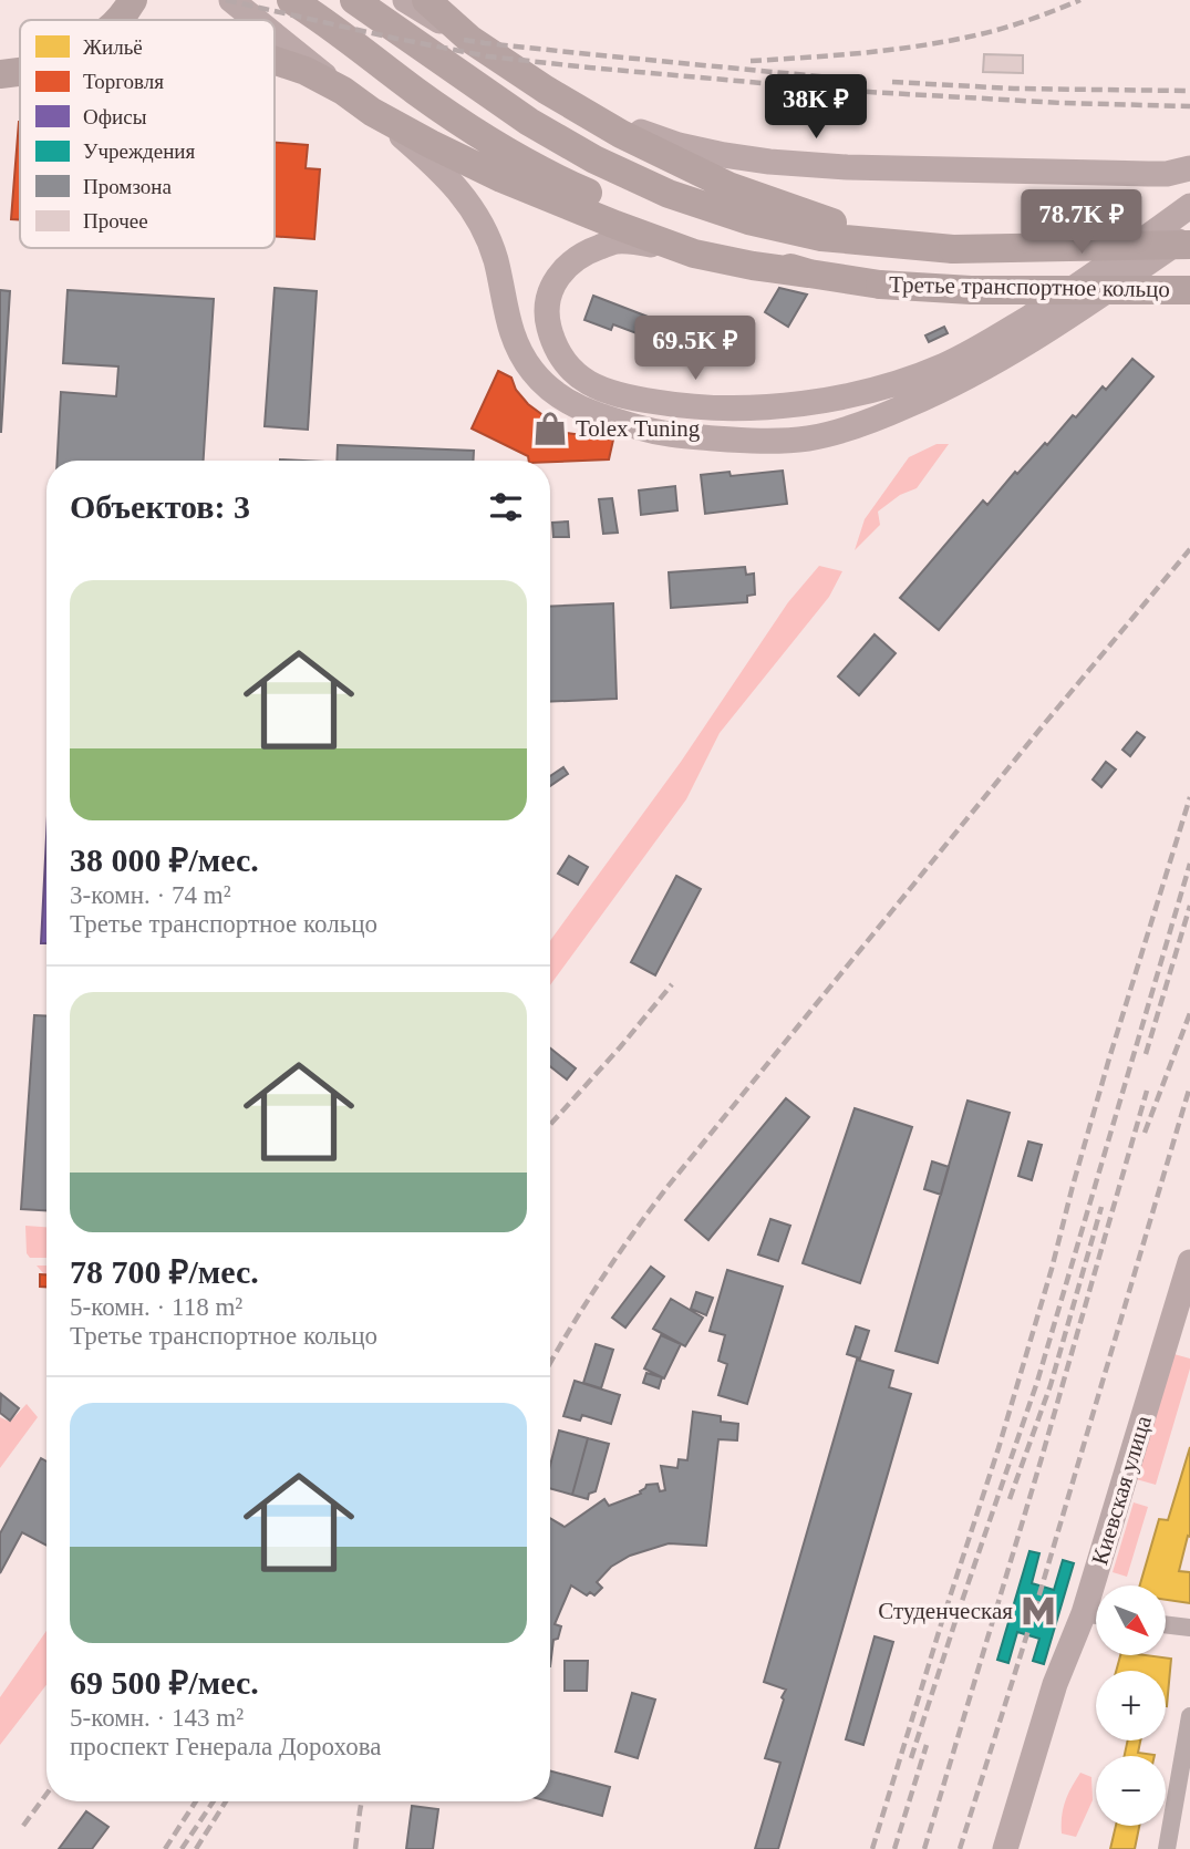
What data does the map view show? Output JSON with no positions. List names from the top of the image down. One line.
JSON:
{"streets":{"main road":["Третье транспортное кольцо","Киевская улица"]},"places":{"shop":["Tolex Tuning"],"metro station":["Студенческая"]},"legend":["Жильё","Торговля","Офисы","Учреждения","Промзона","Прочее"],"north":"bottom right","page":{"price":["38K ₽","78.7K ₽","69.5K ₽"],"heading":"Объектов: 3","list":[{"name":"38 000 ₽/мес.","note":"3-комн. · 74 m² · Третье транспортное кольцо"},{"name":"78 700 ₽/мес.","note":"5-комн. · 118 m² · Третье транспортное кольцо"},{"name":"69 500 ₽/мес.","note":"5-комн. · 143 m² · проспект Генерала Дорохова"}],"map_buttons":["+","−"]}}
